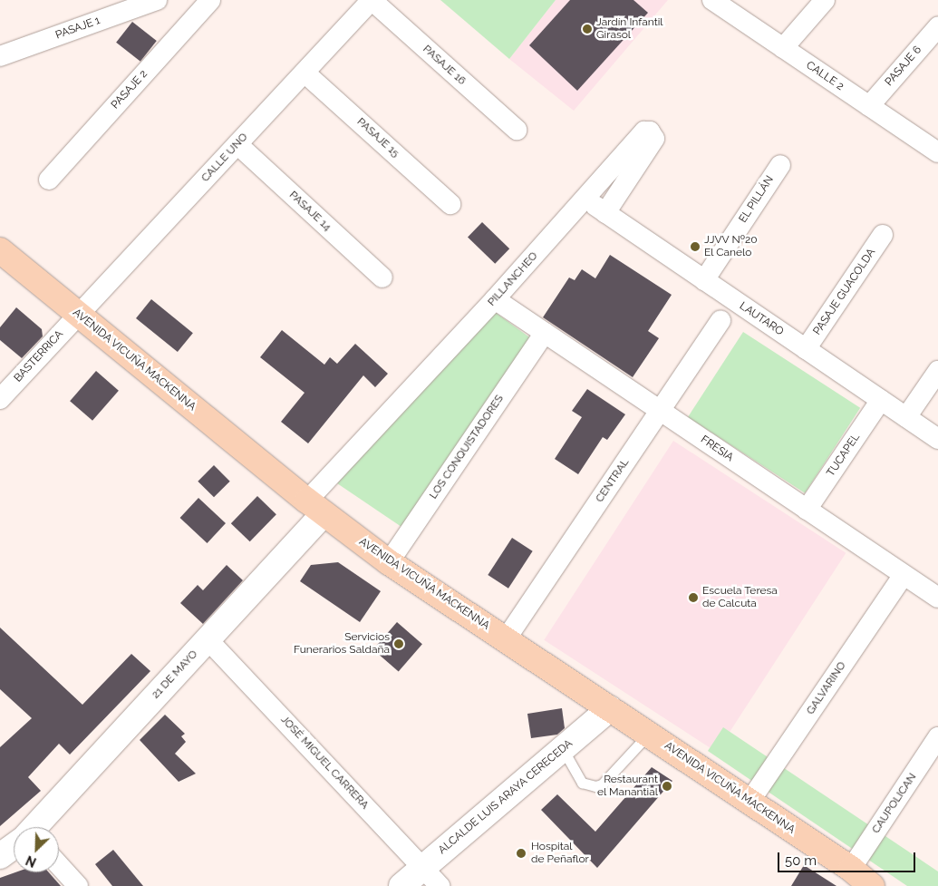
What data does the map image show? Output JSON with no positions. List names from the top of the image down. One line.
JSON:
{"streets":{"main road":["AVENIDA VICUÑA MACKENNA","21 DE MAYO","ALCALDE LUIS ARAYA CERECEDA"],"street":["PASAJE 1","PASAJE 16","PASAJE 6","CALLE 2","PASAJE 2","PASAJE 15","CALLE UNO","EL PILLÁN","PASAJE 14","PILLANCHEO","PASAJE GUACOLDA","LAUTARO","BASTERRICA","LOS CONQUISTADORES","FRESIA","TUCAPEL","CENTRAL","GALVARINO","JOSÉ MIGUEL CARRERA","CAUPOLICAN"]},"crossings":[["PASAJE 16","CALLE UNO"],["PASAJE 6","CALLE 2"],["PASAJE 15","CALLE UNO"],["CALLE UNO","PASAJE 14"],["CALLE UNO","BASTERRICA"],["CALLE UNO","AVENIDA VICUÑA MACKENNA"],["EL PILLÁN","LAUTARO"],["PILLANCHEO","LAUTARO"],["PILLANCHEO","AVENIDA VICUÑA MACKENNA"],["PILLANCHEO","FRESIA"],["PILLANCHEO","21 DE MAYO"],["PASAJE GUACOLDA","LAUTARO"],["LAUTARO","TUCAPEL"],["BASTERRICA","AVENIDA VICUÑA MACKENNA"],["AVENIDA VICUÑA MACKENNA","LOS CONQUISTADORES"],["AVENIDA VICUÑA MACKENNA","CENTRAL"],["AVENIDA VICUÑA MACKENNA","21 DE MAYO"],["AVENIDA VICUÑA MACKENNA","GALVARINO"],["AVENIDA VICUÑA MACKENNA","ALCALDE LUIS ARAYA CERECEDA"],["AVENIDA VICUÑA MACKENNA","CAUPOLICAN"],["LOS CONQUISTADORES","FRESIA"],["FRESIA","TUCAPEL"],["FRESIA","CENTRAL"],["FRESIA","GALVARINO"],["21 DE MAYO","JOSÉ MIGUEL CARRERA"],["JOSÉ MIGUEL CARRERA","ALCALDE LUIS ARAYA CERECEDA"]],"places":["Jardín Infantil Girasol","JJVV Nº20 El Canelo","Escuela Teresa de Calcuta","Servicios Funerarios Saldaña","Restaurant el Manantial","Hospital de Peñaflor"],"scale_bar":"50 m","north":"bottom left"}
